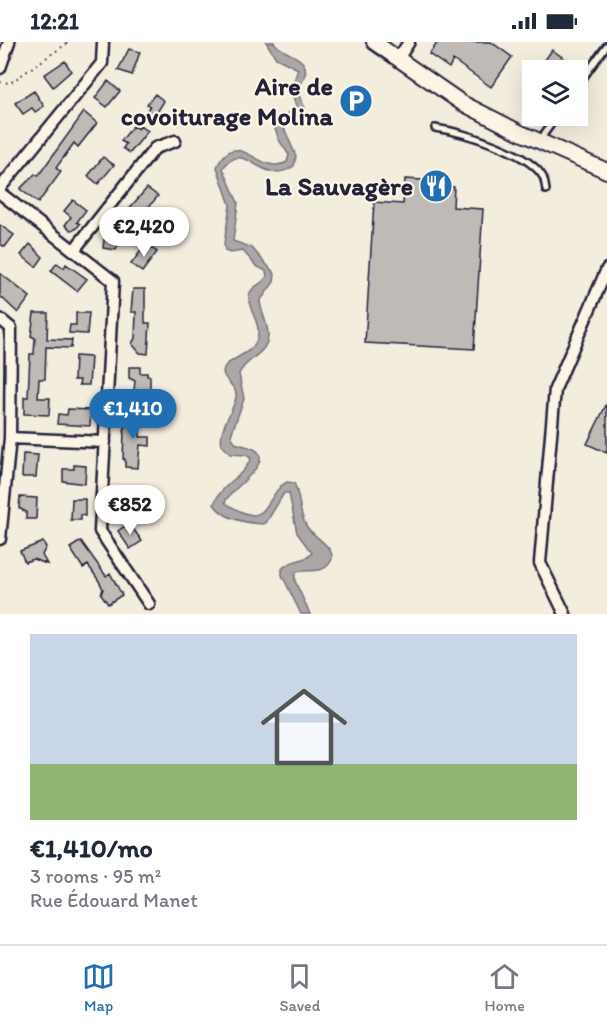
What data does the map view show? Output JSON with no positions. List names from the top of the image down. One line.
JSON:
{"places":{"parking":["Aire de covoiturage Molina"],"restaurant":["La Sauvagère"]},"page":{"status":"12:21","price":["€2,420","€1,410","€852"],"list":[{"name":"€1,410/mo","note":"3 rooms · 95 m² · Rue Édouard Manet"}],"tabs":["Map","Saved","Home"]}}
